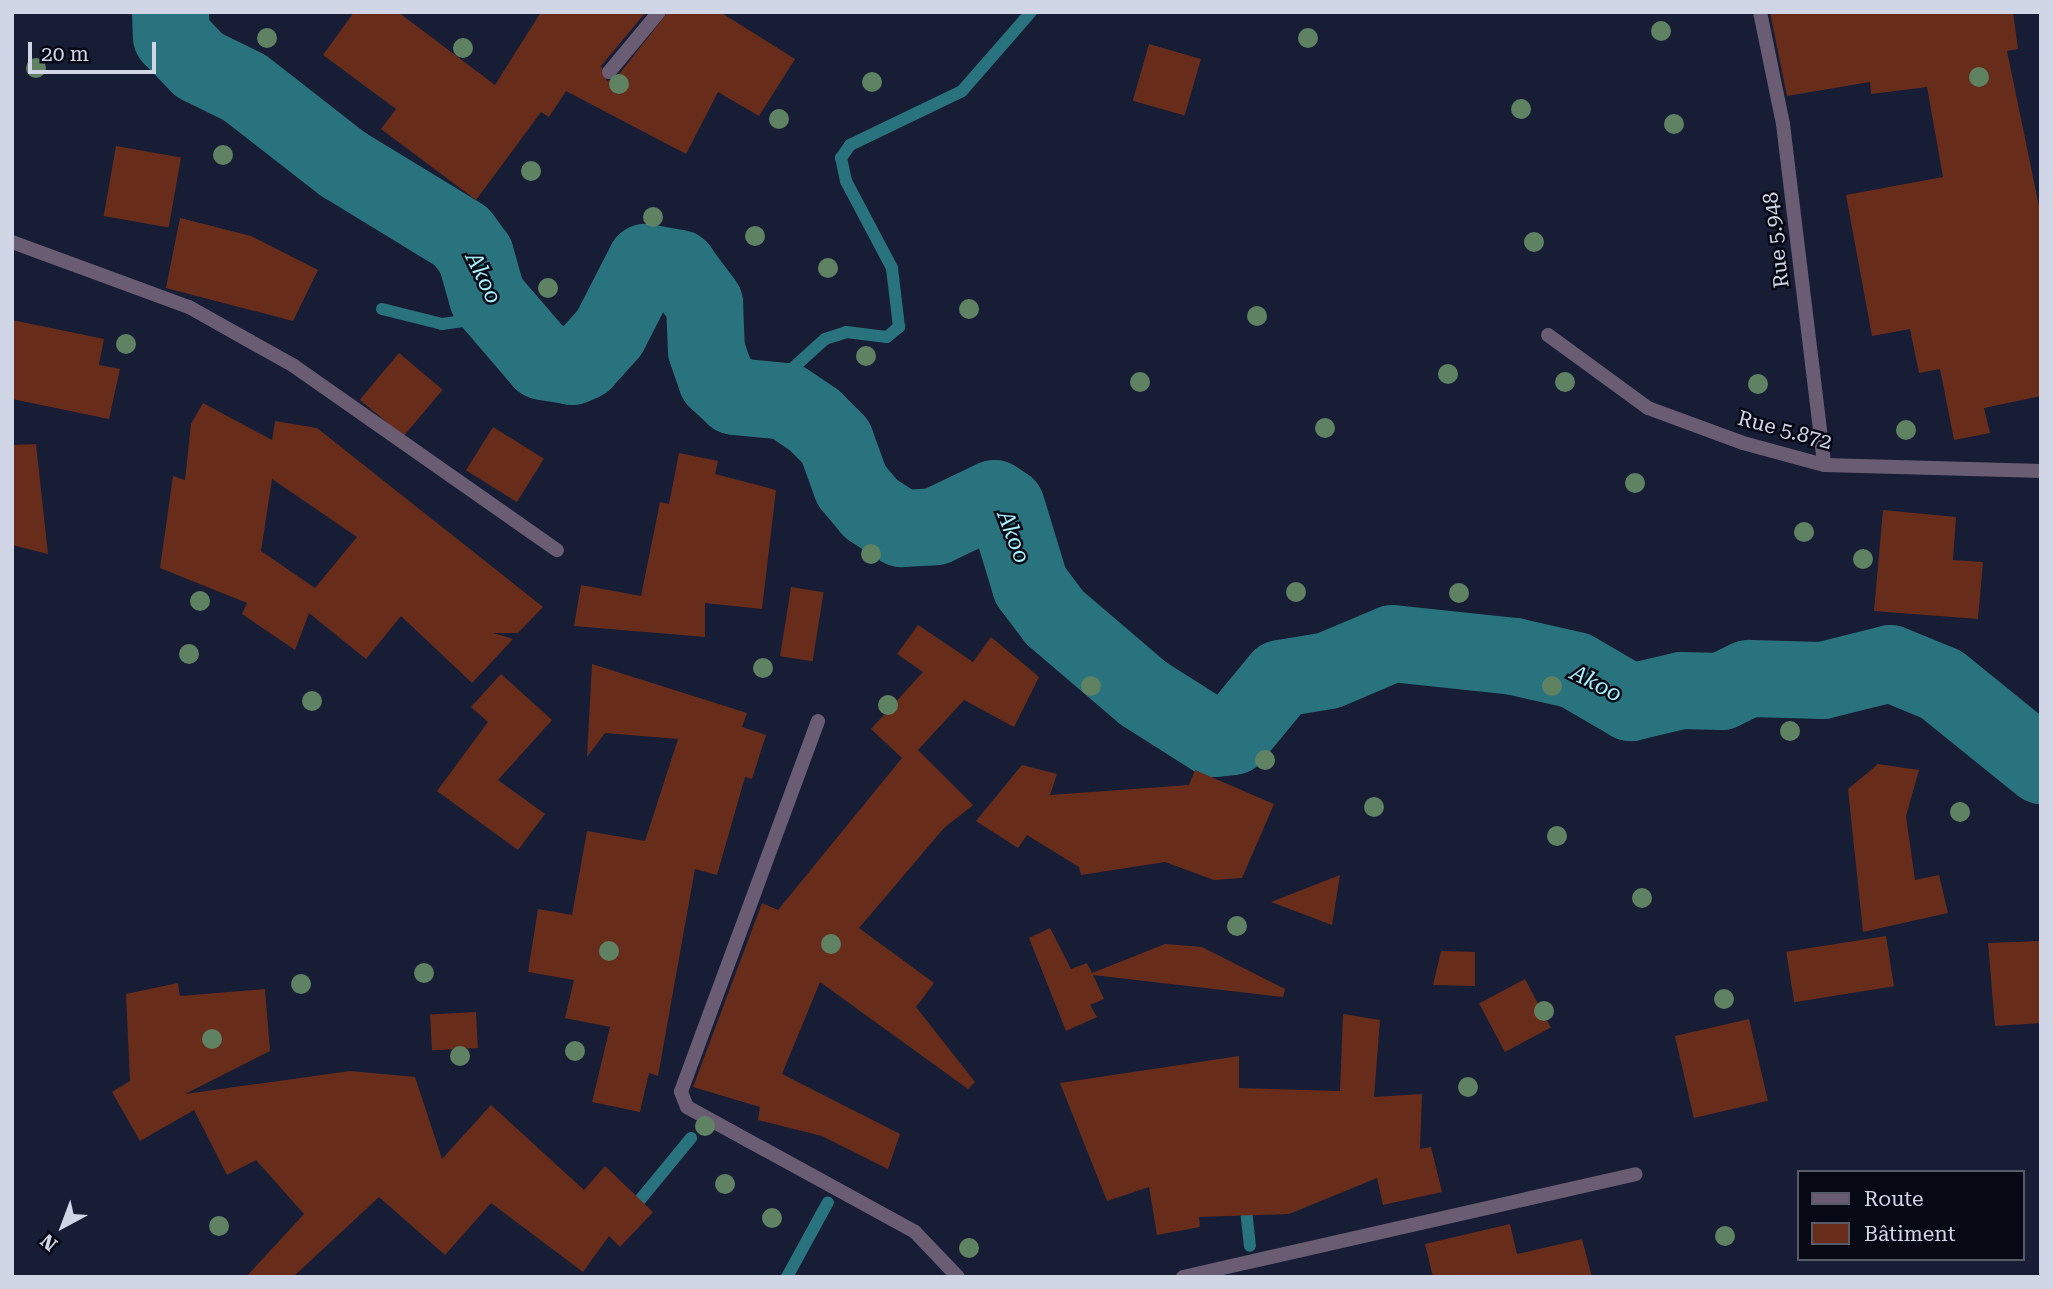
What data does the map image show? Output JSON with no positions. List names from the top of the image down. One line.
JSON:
{"streets":{"street":["Rue 5.948","Rue 5.872"]},"crossings":[["Rue 5.948","Rue 5.872"]],"water":["Akoo"],"legend":["Route","Bâtiment"],"scale_bar":"20 m","north":"bottom left"}
